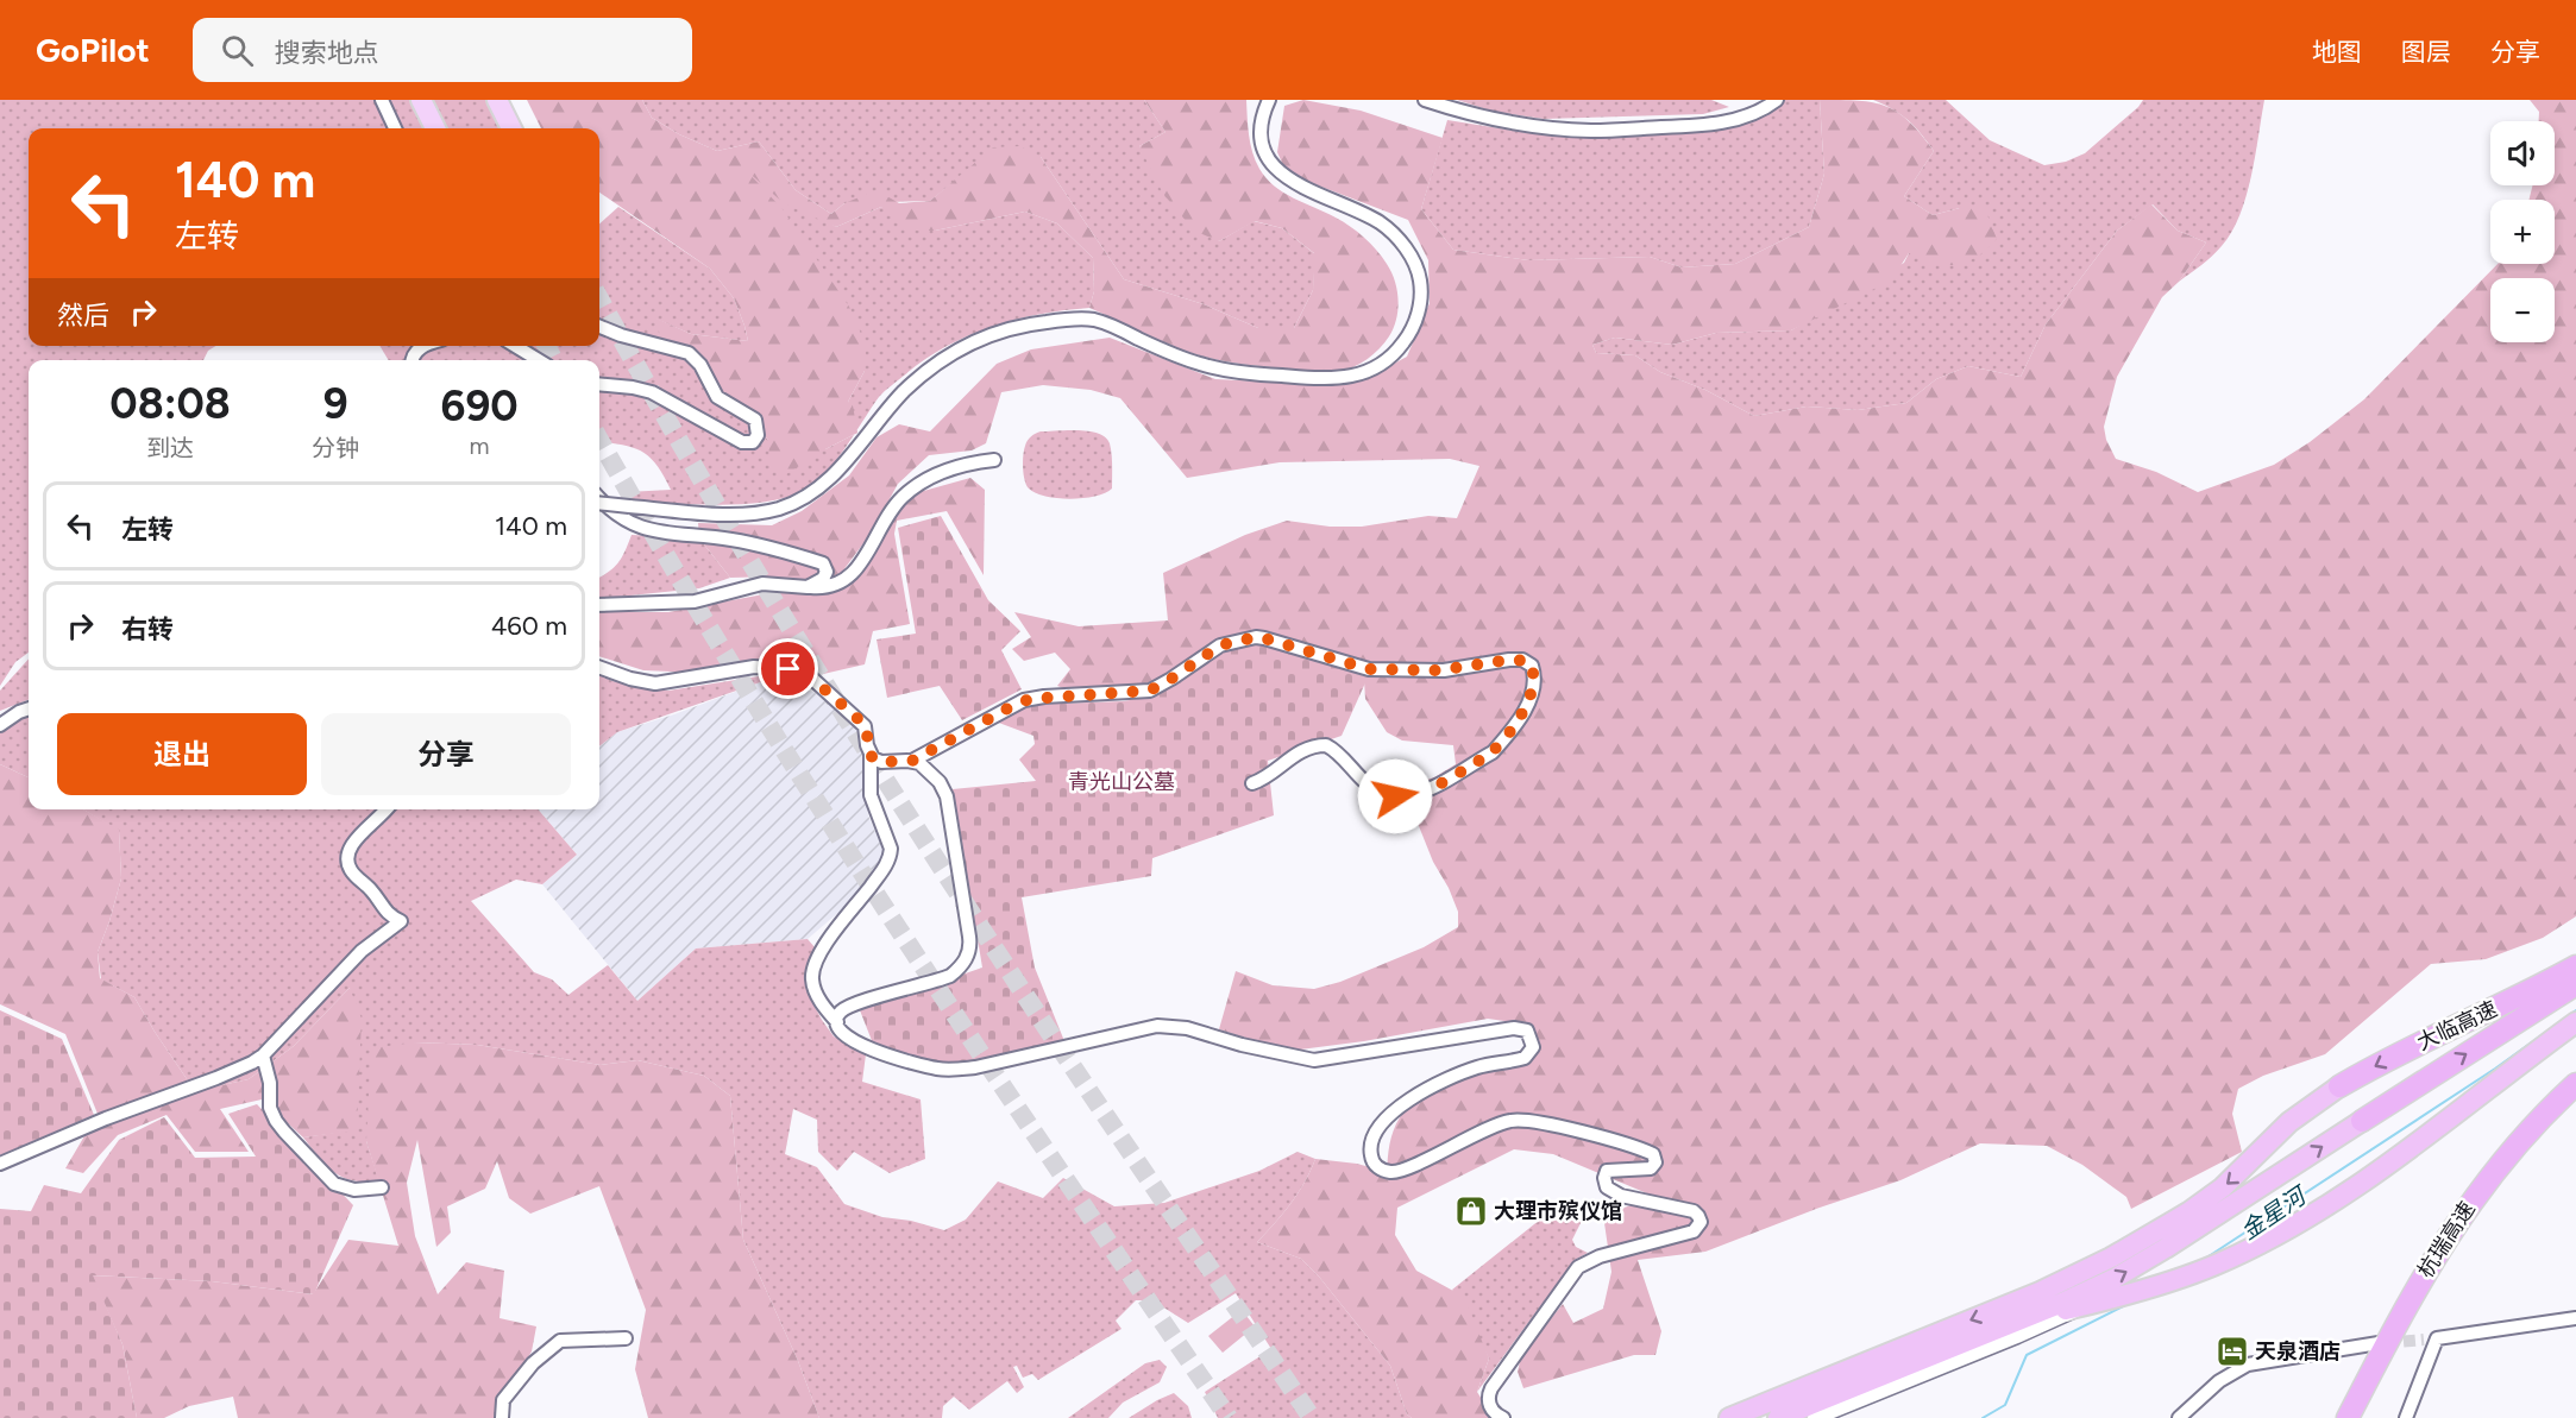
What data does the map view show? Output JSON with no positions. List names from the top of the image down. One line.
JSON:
{"streets":{"highway":["大临高速","杭瑞高速"]},"water":["金星河"],"parks":["青光山公墓"],"places":{"shop":["大理市殡仪馆"],"hotel":["天泉酒店"]},"page":{"header":"GoPilot","search":"搜索地点","nav":["地图","图层","分享"],"map_buttons":["+","−"],"turn":["140 m","左转"],"then":"然后","eta":["08:08","到达","9","分钟","690","m"],"list":[{"name":"左转","value":"140 m"},{"name":"右转","value":"460 m"}],"buttons":["退出","分享"]}}
